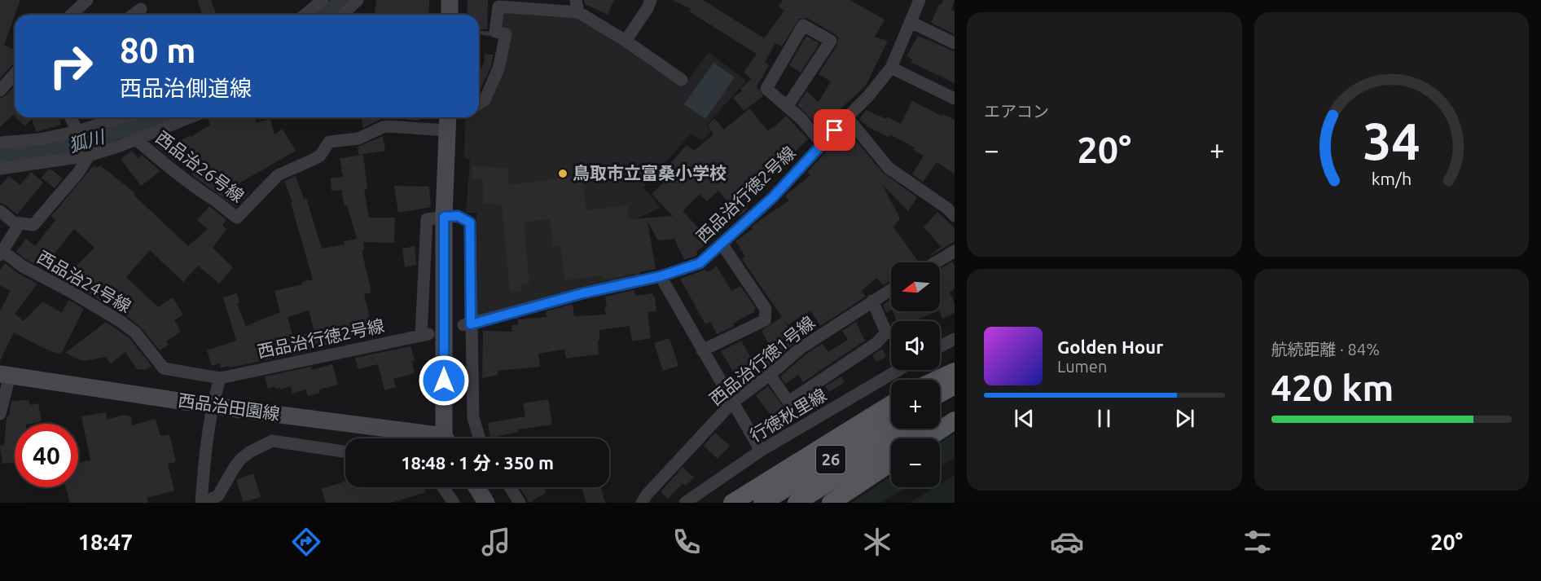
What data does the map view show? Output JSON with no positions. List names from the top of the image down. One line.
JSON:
{"streets":{"main road":["26"],"street":["西品治26号線","西品治行徳2号線","西品治24号線","西品治行徳1号線","西品治田園線","行徳秋里線"]},"crossings":[["西品治行徳2号線","西品治24号線"]],"water":["狐川"],"places":["鳥取市立富桑小学校"],"north":"left","page":{"tile":["エアコン",["航続距離 · 84%","420 km"]],"turn":["80 m","西品治側道線"],"heat":["−","20°","+"],"map_buttons":["+","−"],"song":["Golden Hour","Lumen"],"limit":"40","trip":"18:48 · 1 分 · 350 m","tabs":["18:47","20°"],"gauge":["34","km/h"]}}
